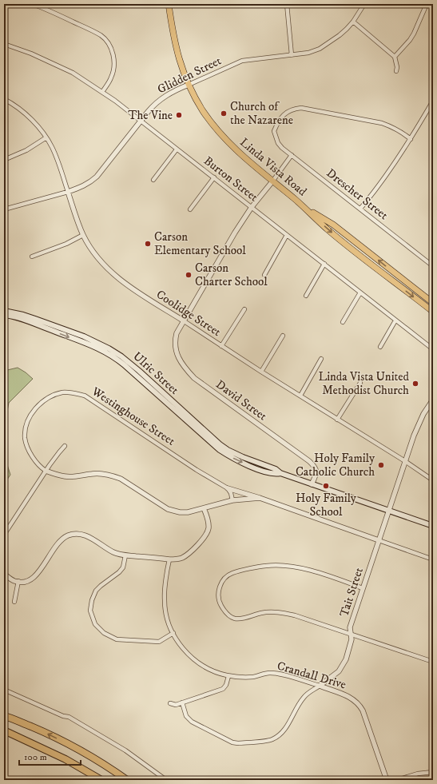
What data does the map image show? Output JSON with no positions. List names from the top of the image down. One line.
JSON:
{"streets":{"main road":["Linda Vista Road","Ulric Street"],"street":["Glidden Street","Burton Street","Drescher Street","Coolidge Street","David Street","Westinghouse Street","Tait Street","Crandall Drive"]},"crossings":[["Glidden Street","Linda Vista Road"],["Glidden Street","Burton Street"],["Glidden Street","Coolidge Street"],["Coolidge Street","David Street"],["Coolidge Street","Tait Street"],["Ulric Street","David Street"],["Ulric Street","Tait Street"],["Tait Street","Crandall Drive"]],"places":["Church of the Nazarene","The Vine","Carson Elementary School","Carson Charter School","Linda Vista United Methodist Church","Holy Family Catholic Church","Holy Family School"],"scale_bar":"100 m"}
